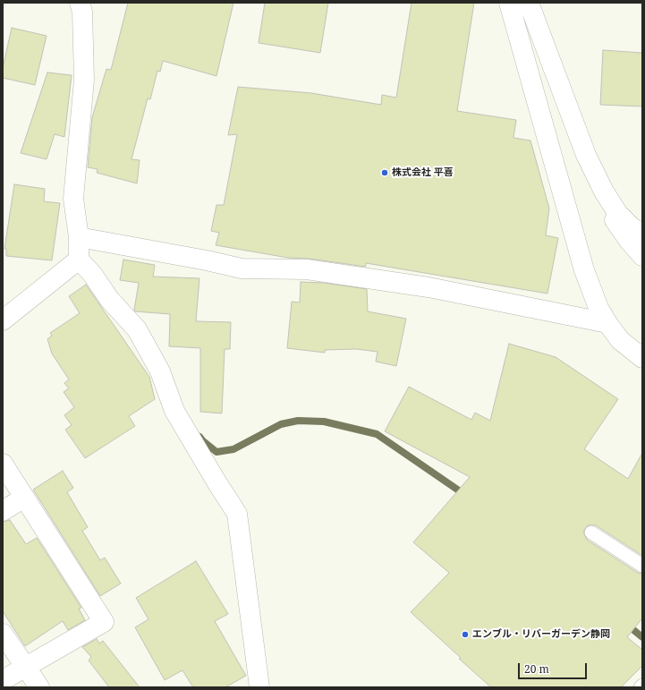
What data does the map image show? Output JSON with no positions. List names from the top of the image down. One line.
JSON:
{"places":["株式会社 平喜","エンブル・リバーガーデン静岡"],"scale_bar":"20 m"}
